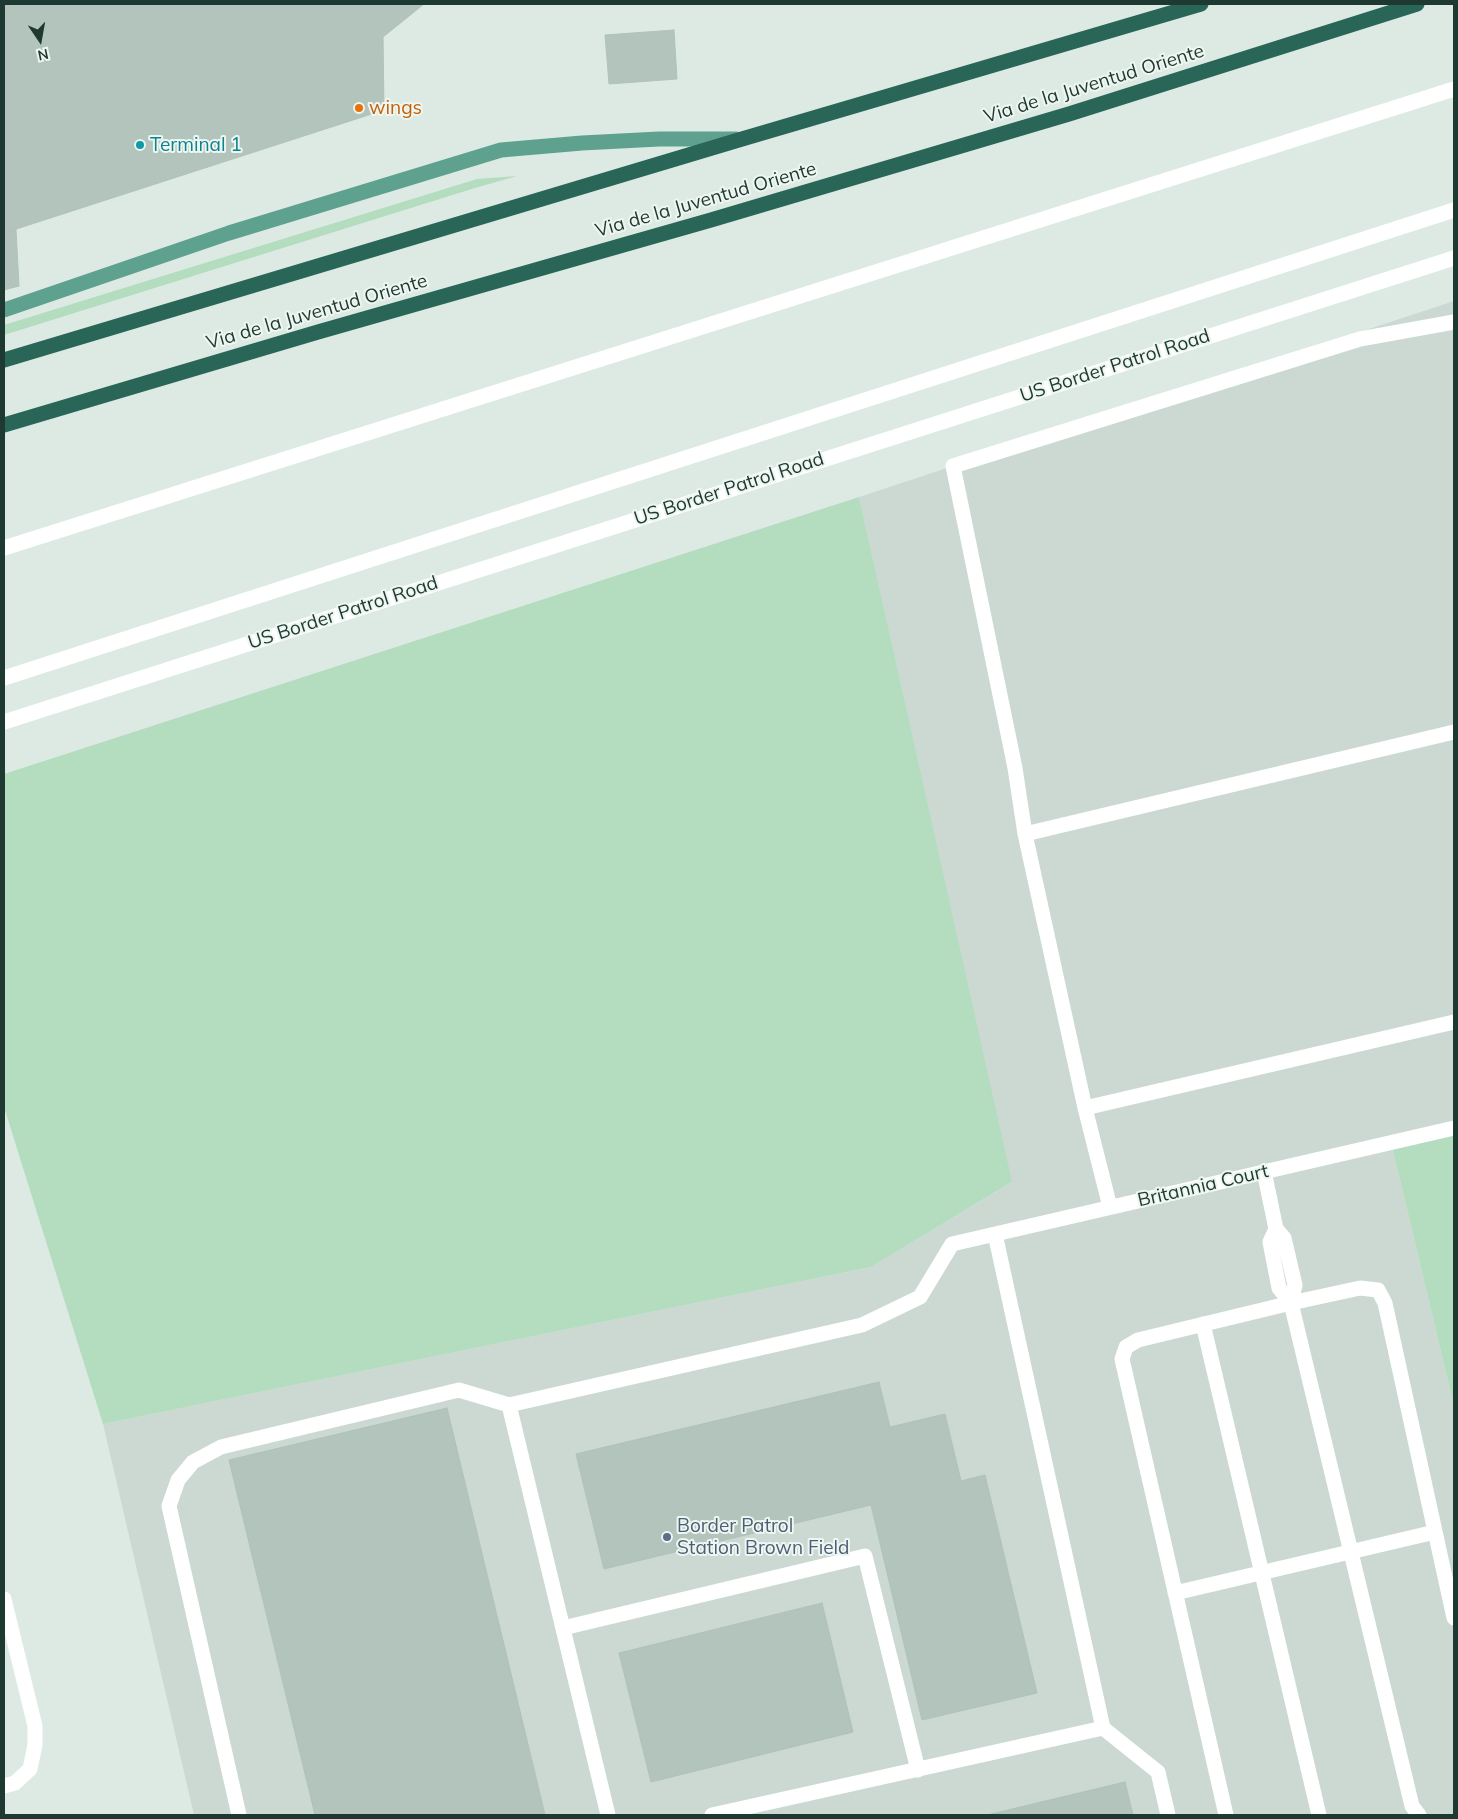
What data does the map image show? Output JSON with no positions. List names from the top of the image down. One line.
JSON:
{"streets":{"highway":["Via de la Juventud Oriente"],"street":["US Border Patrol Road","Britannia Court"]},"places":["wings","Terminal 1","Border Patrol Station Brown Field"],"north":"bottom"}
